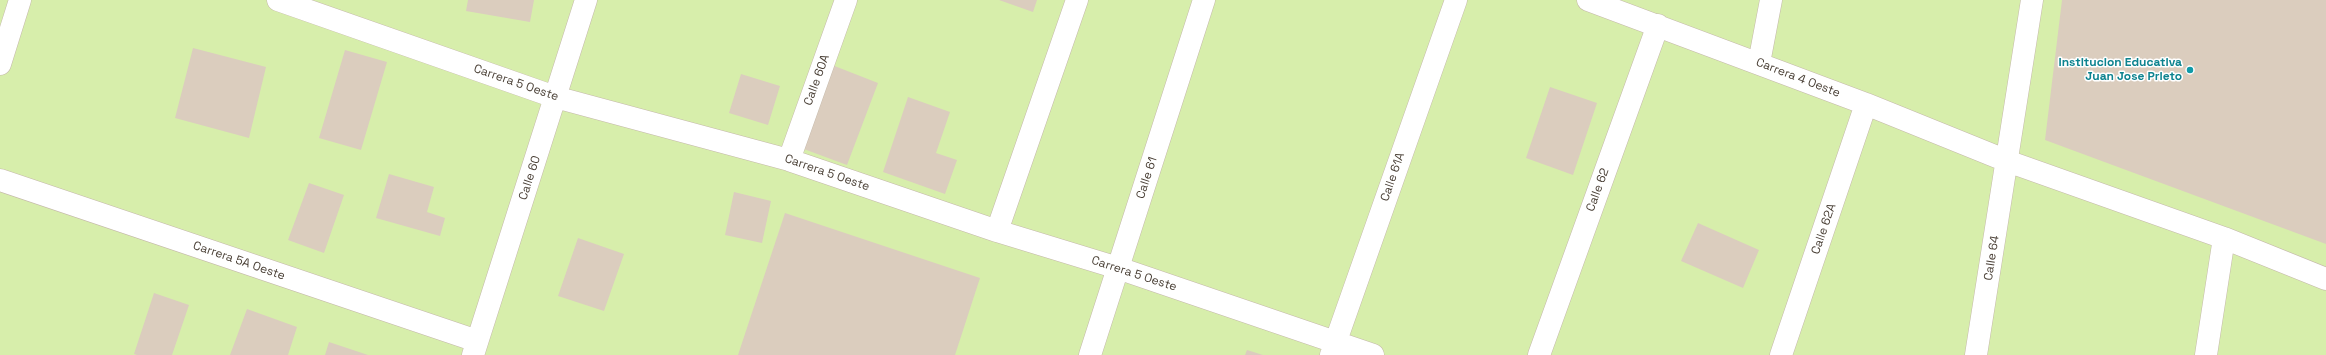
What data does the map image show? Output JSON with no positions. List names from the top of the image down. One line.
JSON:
{"streets":{"street":["Carrera 4 Oeste","Calle 60A","Carrera 5 Oeste","Calle 61A","Calle 60","Calle 61","Calle 62","Calle 62A","Calle 64","Carrera 5A Oeste"]},"crossings":[["Carrera 4 Oeste","Calle 62"],["Carrera 4 Oeste","Calle 62A"],["Carrera 4 Oeste","Calle 64"],["Calle 60A","Carrera 5 Oeste"],["Carrera 5 Oeste","Calle 61A"],["Carrera 5 Oeste","Calle 60"],["Carrera 5 Oeste","Calle 61"],["Calle 60","Carrera 5A Oeste"]],"places":["Institucion Educativa Juan Jose Prieto"]}
